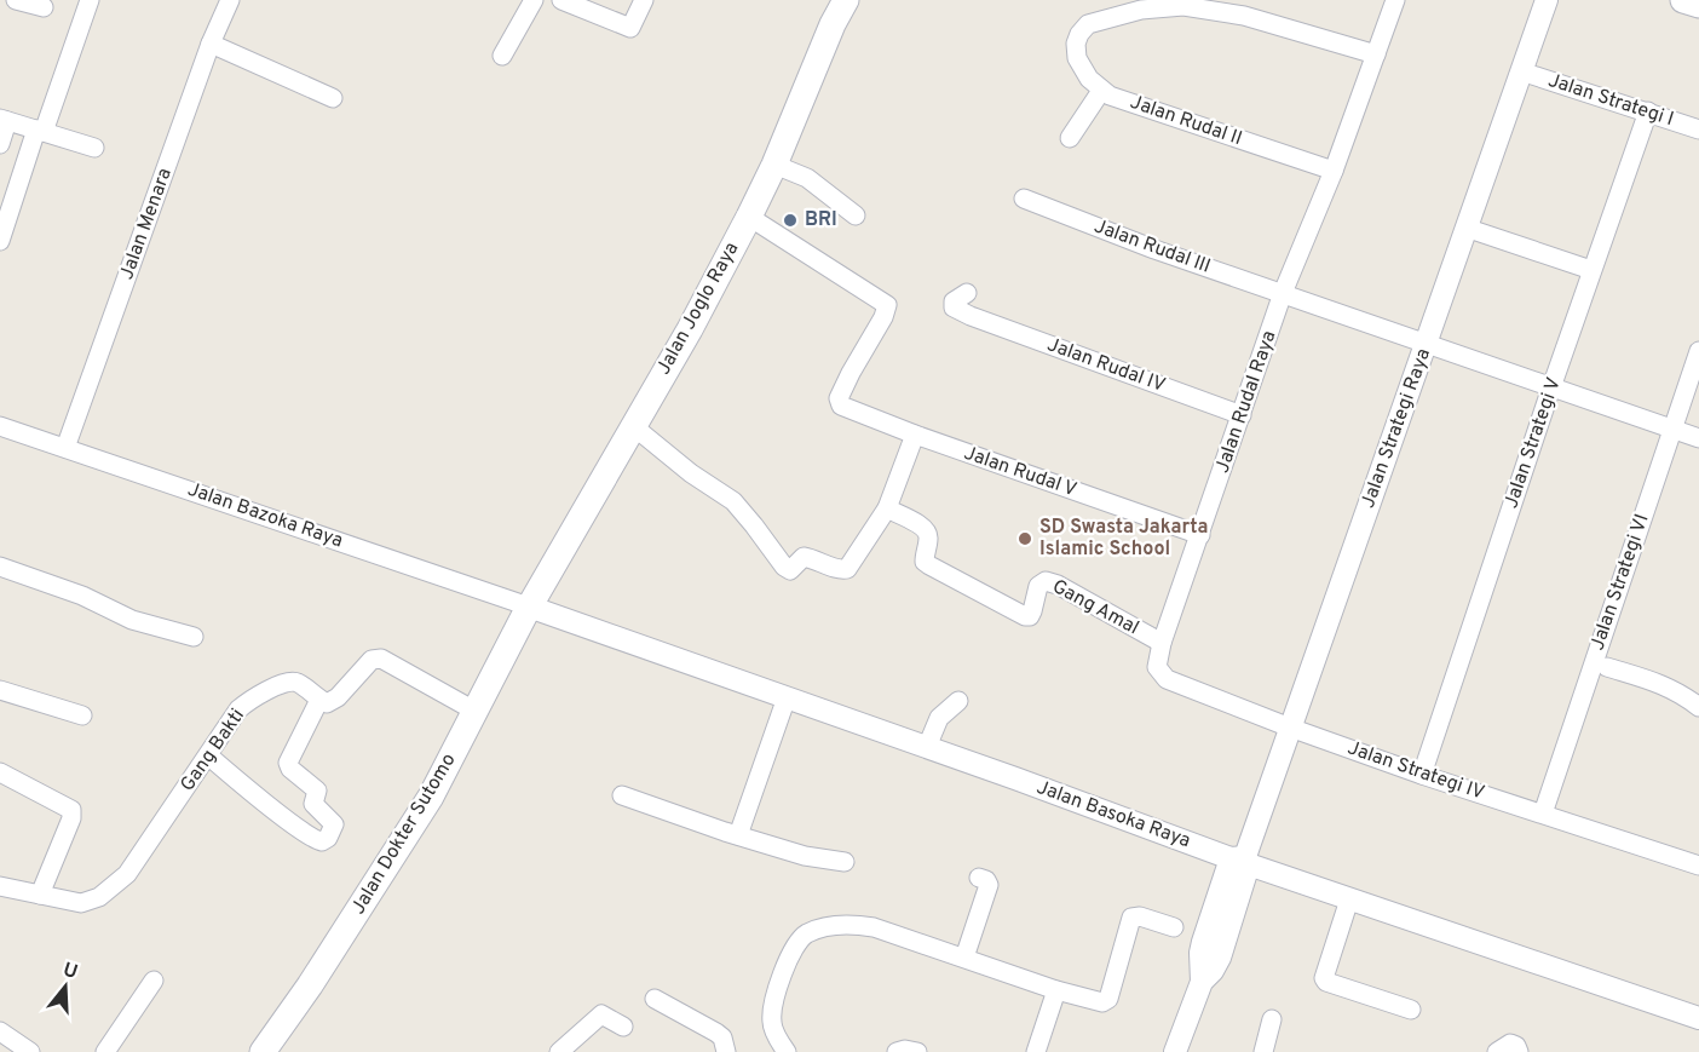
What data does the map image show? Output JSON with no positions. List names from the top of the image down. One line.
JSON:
{"streets":{"main road":["Jalan Joglo Raya","Jalan Dokter Sutomo"],"street":["Jalan Strategi I","Jalan Rudal II","Jalan Menara","Jalan Rudal III","Jalan Rudal IV","Jalan Rudal Raya","Jalan Strategi Raya","Jalan Strategi V","Jalan Rudal V","Jalan Bazoka Raya","Jalan Strategi VI","Gang Amal","Gang Bakti","Jalan Strategi IV","Jalan Basoka Raya"]},"crossings":[["Jalan Strategi I","Jalan Strategi Raya"],["Jalan Strategi I","Jalan Strategi V"],["Jalan Rudal II","Jalan Rudal Raya"],["Jalan Menara","Jalan Bazoka Raya"],["Jalan Rudal III","Jalan Rudal Raya"],["Jalan Rudal III","Jalan Strategi Raya"],["Jalan Rudal III","Jalan Strategi V"],["Jalan Rudal III","Jalan Strategi VI"],["Jalan Joglo Raya","Jalan Rudal V"],["Jalan Joglo Raya","Jalan Bazoka Raya"],["Jalan Joglo Raya","Jalan Basoka Raya"],["Jalan Joglo Raya","Jalan Dokter Sutomo"],["Jalan Rudal IV","Jalan Rudal Raya"],["Jalan Rudal Raya","Jalan Strategi Raya"],["Jalan Rudal Raya","Jalan Rudal V"],["Jalan Rudal Raya","Gang Amal"],["Jalan Rudal Raya","Jalan Strategi IV"],["Jalan Strategi Raya","Jalan Strategi IV"],["Jalan Strategi Raya","Jalan Basoka Raya"],["Jalan Strategi V","Jalan Strategi IV"],["Jalan Bazoka Raya","Jalan Basoka Raya"],["Jalan Bazoka Raya","Jalan Dokter Sutomo"],["Jalan Strategi VI","Jalan Strategi IV"],["Jalan Basoka Raya","Jalan Dokter Sutomo"]],"places":["BRI","SD Swasta Jakarta Islamic School"],"north":"top"}
